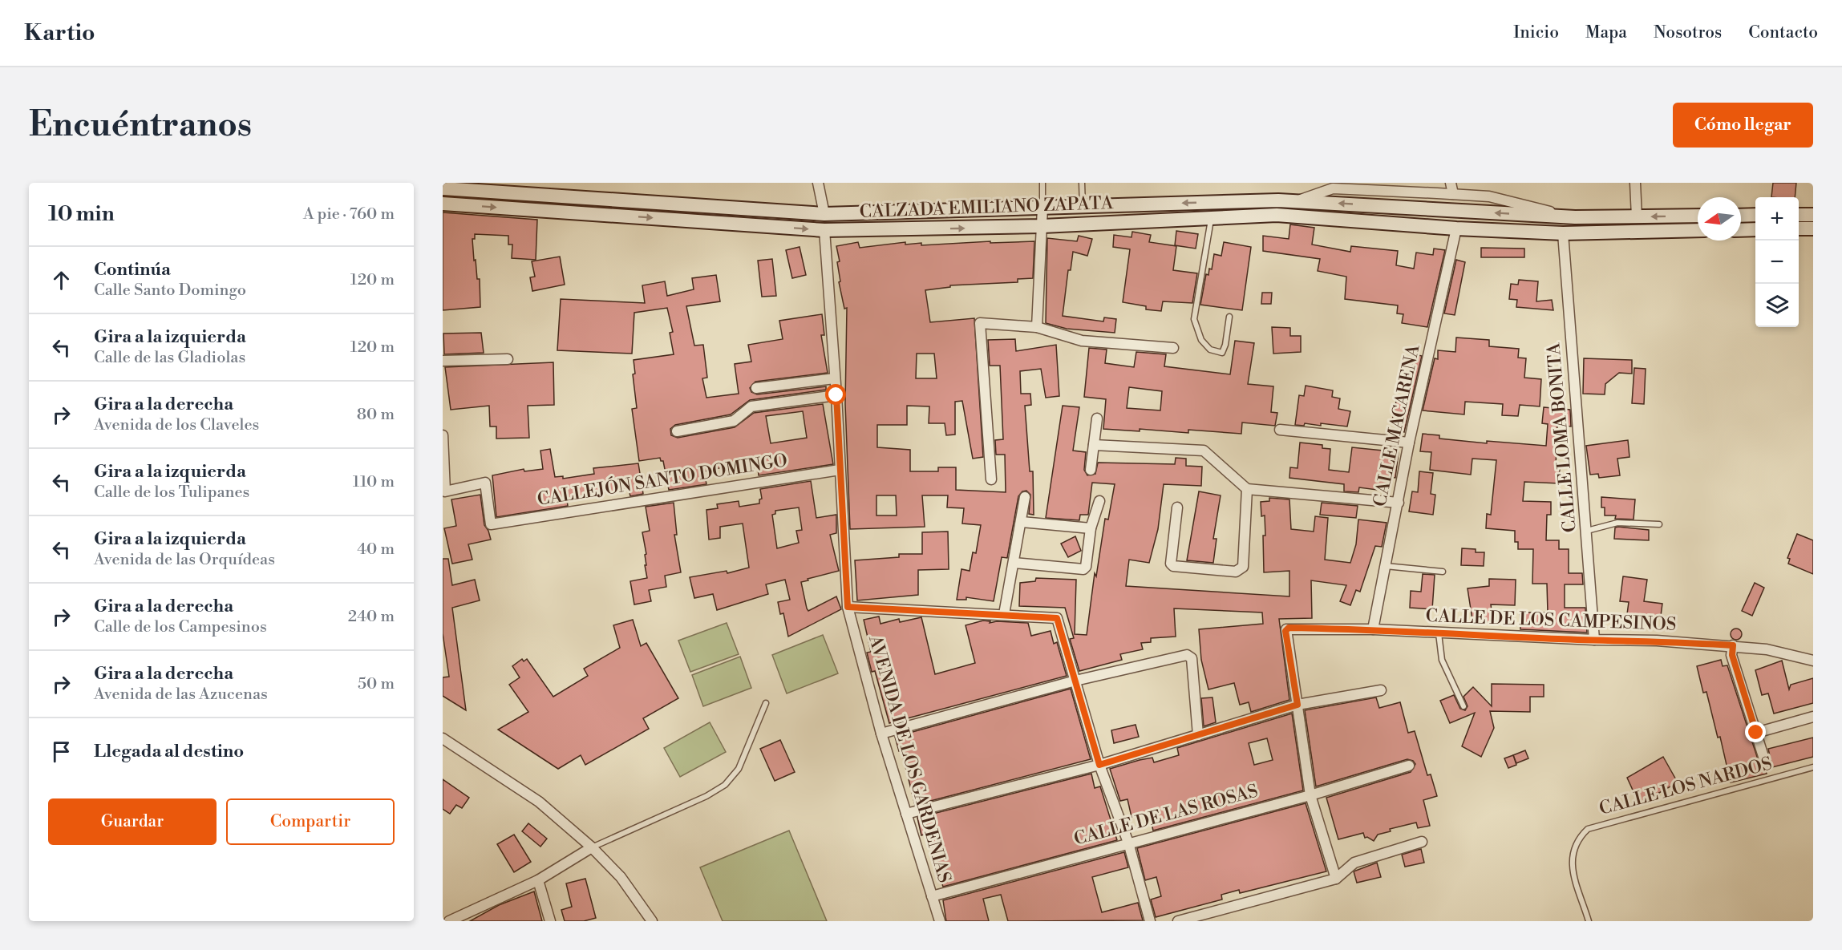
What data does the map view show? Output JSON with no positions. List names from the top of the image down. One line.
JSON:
{"streets":{"main road":["CALZADA EMILIANO ZAPATA"],"street":["CALLE MACARENA","CALLE LOMA BONITA","CALLEJÓN SANTO DOMINGO","CALLE DE LOS CAMPESINOS","AVENIDA DE LOS GARDENIAS","CALLE DE LAS ROSAS"],"lane":["CALLE LOS NARDOS"]},"crossings":[["CALZADA EMILIANO ZAPATA","CALLE MACARENA"],["CALZADA EMILIANO ZAPATA","CALLE LOMA BONITA"],["CALZADA EMILIANO ZAPATA","AVENIDA DE LOS GARDENIAS"],["CALLE MACARENA","CALLE DE LOS CAMPESINOS"],["CALLE LOMA BONITA","CALLE DE LOS CAMPESINOS"],["CALLEJÓN SANTO DOMINGO","AVENIDA DE LOS GARDENIAS"],["AVENIDA DE LOS GARDENIAS","CALLE DE LAS ROSAS"]],"north":"left","page":{"header":"Kartio","nav":["Inicio","Mapa","Nosotros","Contacto"],"buttons":["Cómo llegar",["Guardar","Compartir"]],"title":"Encuéntranos","heading":["10 min","A pie · 760 m"],"map_buttons":["+","−"],"list":[["Continúa","Calle Santo Domingo","120 m"],["Gira a la izquierda","Calle de las Gladiolas","120 m"],["Gira a la derecha","Avenida de los Claveles","80 m"],["Gira a la izquierda","Calle de los Tulipanes","110 m"],["Gira a la izquierda","Avenida de las Orquídeas","40 m"],["Gira a la derecha","Calle de los Campesinos","240 m"],["Gira a la derecha","Avenida de las Azucenas","50 m"],"Llegada al destino"]}}
